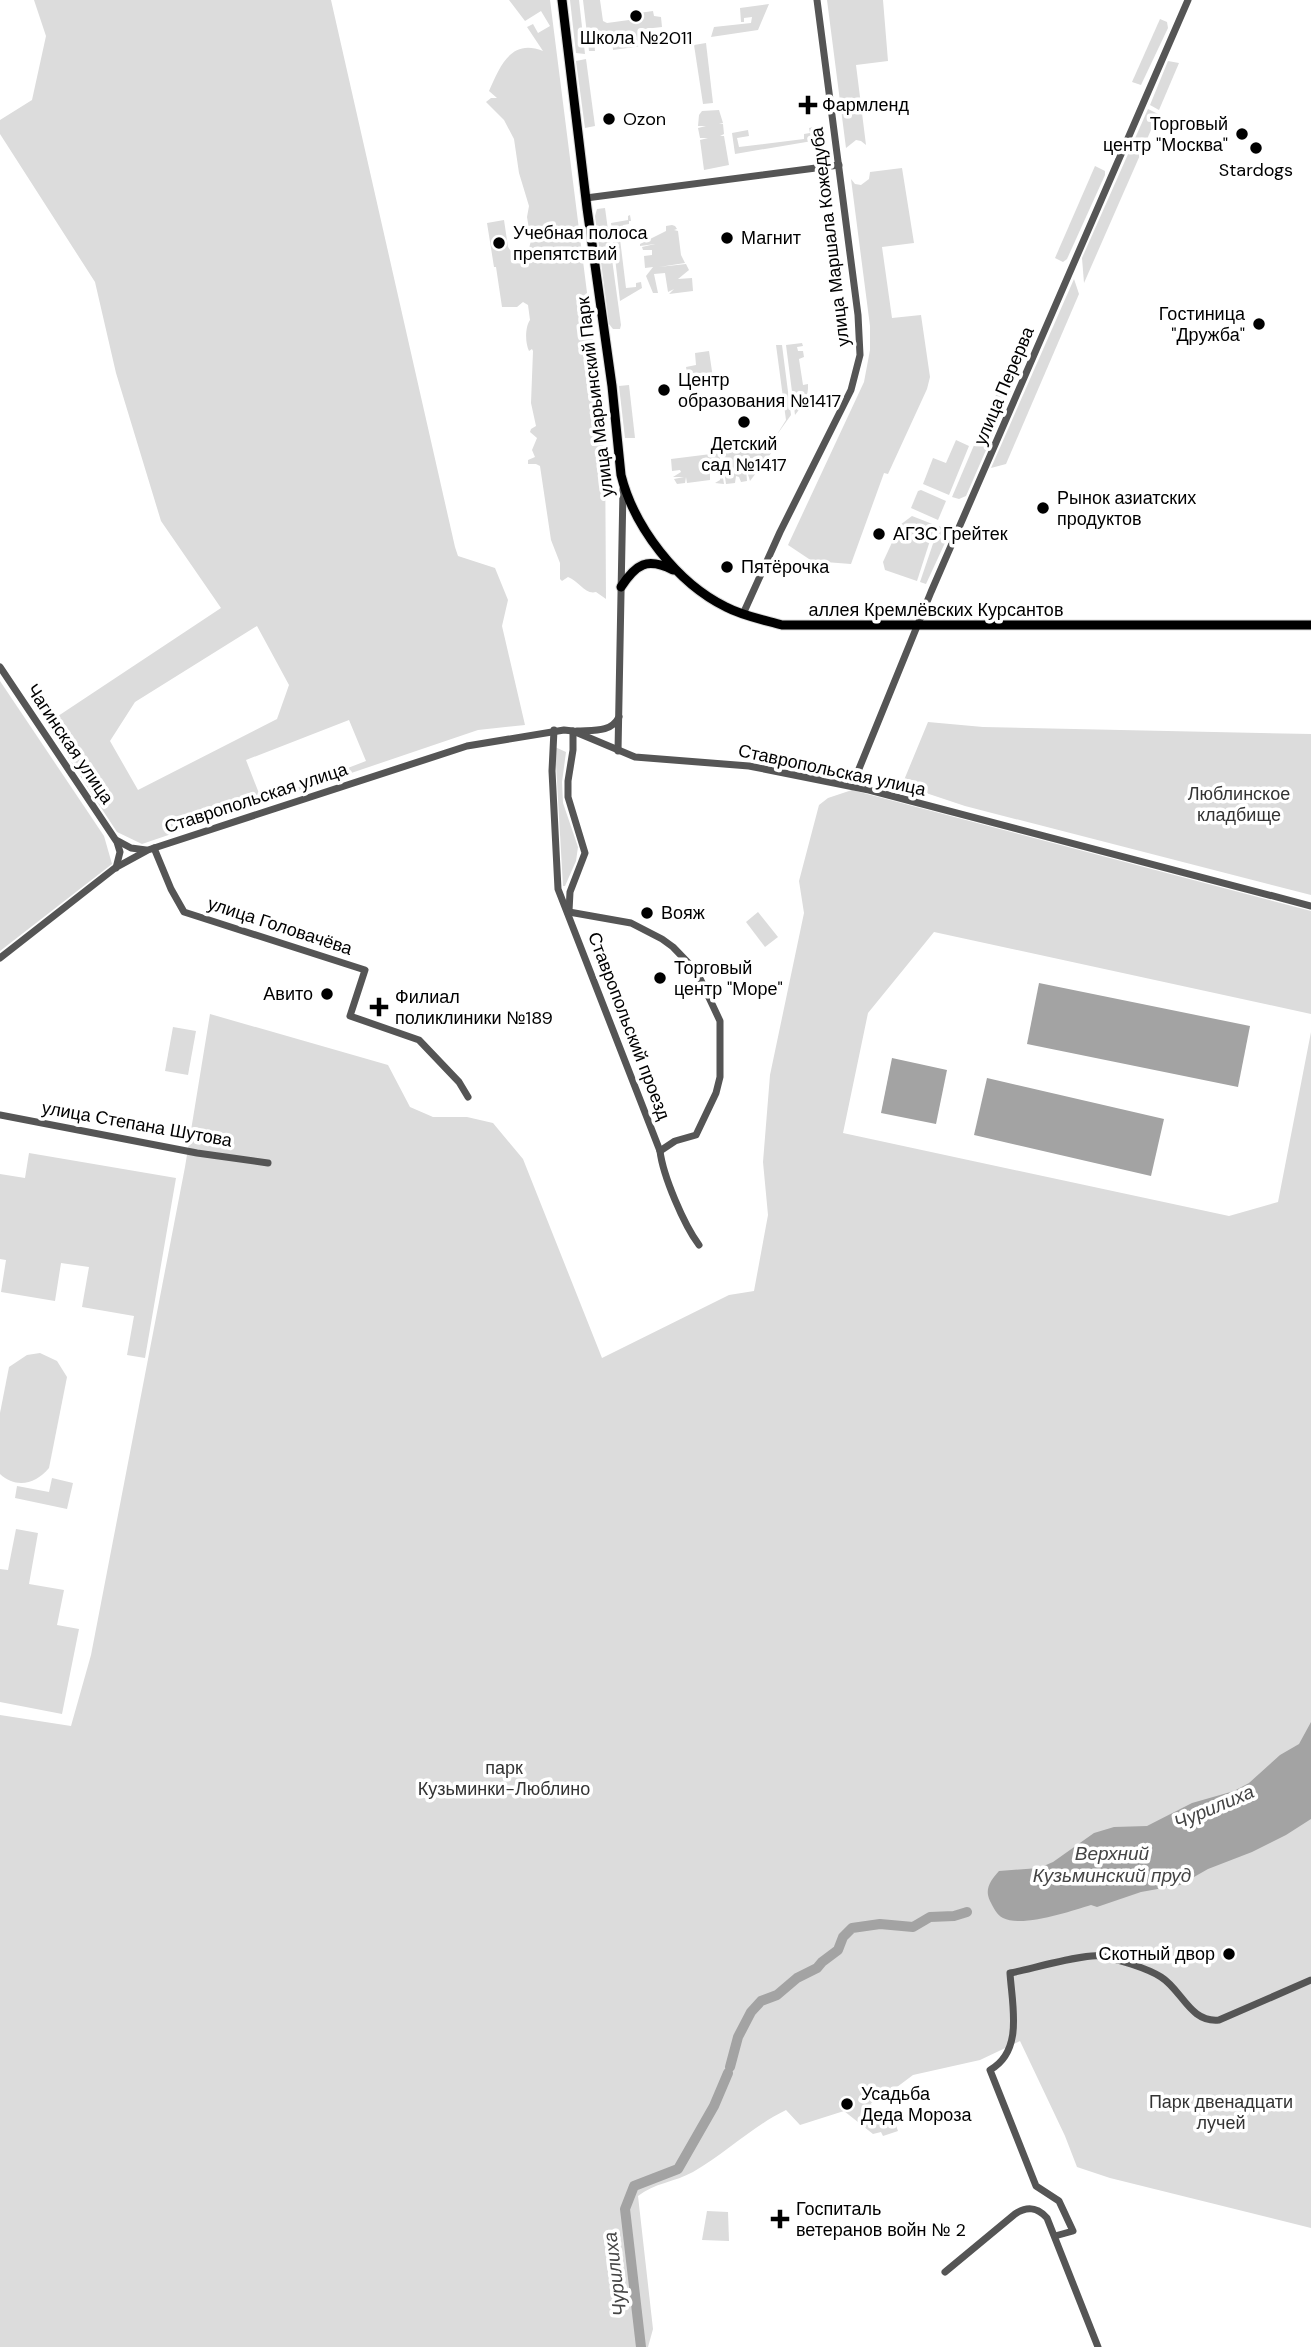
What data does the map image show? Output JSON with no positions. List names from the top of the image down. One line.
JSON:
{"streets":{"main road":["улица Марьинский Парк","аллея Кремлёвских Курсантов"],"street":["улица Маршала Кожедуба","улица Перерва","Чагинская улица","Ставропольская улица","улица Головачёва","Ставропольский проезд","улица Степана Шутова"]},"crossings":[["улица Маршала Кожедуба","аллея Кремлёвских Курсантов"],["улица Перерва","аллея Кремлёвских Курсантов"],["улица Перерва","Ставропольская улица"],["улица Марьинский Парк","аллея Кремлёвских Курсантов"],["улица Марьинский Парк","Ставропольская улица"],["Чагинская улица","Ставропольская улица"],["Ставропольская улица","улица Головачёва"],["Ставропольская улица","Ставропольский проезд"]],"water":["Чурилиха","Верхний Кузьминский пруд"],"parks":["Люблинское кладбище","парк Кузьминки-Люблино","Парк двенадцати лучей"],"places":{"other":["Школа №2011","Ozon","Торговый центр \"Москва\"","Stardogs","Магнит","Учебная полоса препятствий","Гостиница \"Дружба\"","Центр образования №1417","Детский сад №1417","Рынок азиатских продуктов","АГЗС Грейтек","Пятёрочка","Вояж","Торговый центр \"Море\"","Авито","Скотный двор","Усадьба Деда Мороза"],"health":["Фармленд","Филиал поликлиники №189","Госпиталь ветеранов войн № 2"]}}
